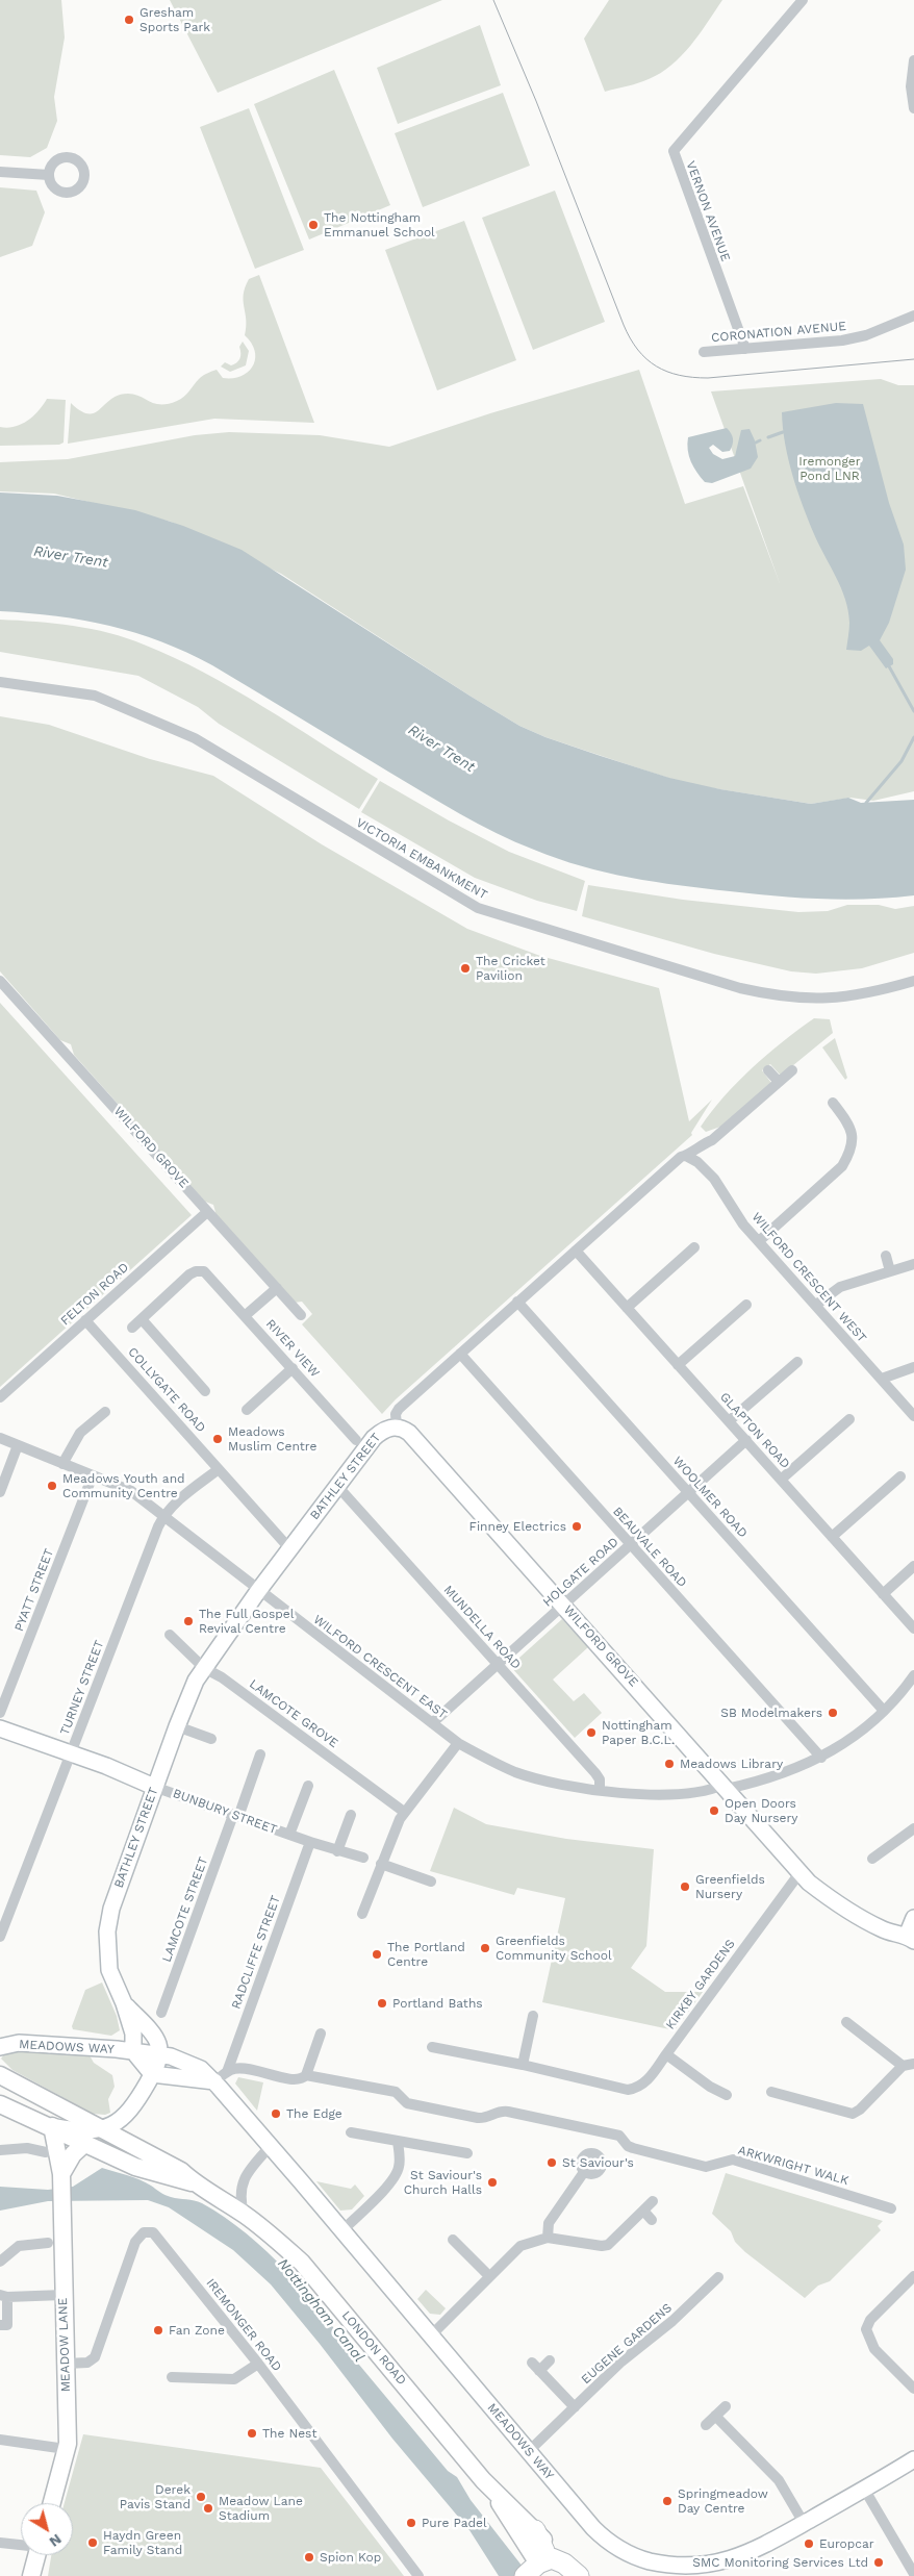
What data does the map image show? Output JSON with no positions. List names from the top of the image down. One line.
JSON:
{"streets":{"main road":["MEADOW LANE","LONDON ROAD"],"street":["VERNON AVENUE","CORONATION AVENUE","VICTORIA EMBANKMENT","WILFORD GROVE","WILFORD CRESCENT WEST","FELTON ROAD","RIVER VIEW","COLLYGATE ROAD","GLAPTON ROAD","BATHLEY STREET","WOOLMER ROAD","BEAUVALE ROAD","HOLGATE ROAD","PYATT STREET","MUNDELLA ROAD","WILFORD CRESCENT EAST","TURNEY STREET","LAMCOTE GROVE","BUNBURY STREET","LAMCOTE STREET","RADCLIFFE STREET","KIRKBY GARDENS","MEADOWS WAY","ARKWRIGHT WALK","IREMONGER ROAD","EUGENE GARDENS"]},"crossings":[["VERNON AVENUE","CORONATION AVENUE"],["WILFORD GROVE","FELTON ROAD"],["WILFORD GROVE","RIVER VIEW"],["WILFORD GROVE","BATHLEY STREET"],["WILFORD GROVE","HOLGATE ROAD"],["WILFORD GROVE","WILFORD CRESCENT EAST"],["WILFORD GROVE","KIRKBY GARDENS"],["WILFORD CRESCENT WEST","BATHLEY STREET"],["FELTON ROAD","COLLYGATE ROAD"],["COLLYGATE ROAD","BATHLEY STREET"],["COLLYGATE ROAD","TURNEY STREET"],["GLAPTON ROAD","BATHLEY STREET"],["GLAPTON ROAD","HOLGATE ROAD"],["BATHLEY STREET","WOOLMER ROAD"],["BATHLEY STREET","BEAUVALE ROAD"],["BATHLEY STREET","MUNDELLA ROAD"],["BATHLEY STREET","WILFORD CRESCENT EAST"],["BATHLEY STREET","LAMCOTE GROVE"],["BATHLEY STREET","BUNBURY STREET"],["BATHLEY STREET","MEADOWS WAY"],["WOOLMER ROAD","HOLGATE ROAD"],["BEAUVALE ROAD","HOLGATE ROAD"],["HOLGATE ROAD","MUNDELLA ROAD"],["HOLGATE ROAD","WILFORD CRESCENT EAST"],["PYATT STREET","WILFORD CRESCENT EAST"],["MUNDELLA ROAD","WILFORD CRESCENT EAST"],["WILFORD CRESCENT EAST","TURNEY STREET"],["TURNEY STREET","BUNBURY STREET"],["BUNBURY STREET","LAMCOTE STREET"],["BUNBURY STREET","RADCLIFFE STREET"],["RADCLIFFE STREET","ARKWRIGHT WALK"],["MEADOWS WAY","EUGENE GARDENS"],["IREMONGER ROAD","MEADOW LANE"],["MEADOW LANE","LONDON ROAD"]],"water":["River Trent","Nottingham Canal"],"parks":["Iremonger Pond LNR"],"places":["Gresham Sports Park","The Nottingham Emmanuel School","The Cricket Pavilion","Meadows Muslim Centre","Meadows Youth and Community Centre","Finney Electrics","The Full Gospel Revival Centre","SB Modelmakers","Nottingham Paper B.C.L.","Meadows Library","Open Doors Day Nursery","Greenfields Nursery","Greenfields Community School","The Portland Centre","Portland Baths","The Edge","St Saviour's","St Saviour's Church Halls","Fan Zone","The Nest","Derek Pavis Stand","Springmeadow Day Centre","Meadow Lane Stadium","Pure Padel","Haydn Green Family Stand","Europcar","Spion Kop","SMC Monitoring Services Ltd"],"north":"bottom right"}
